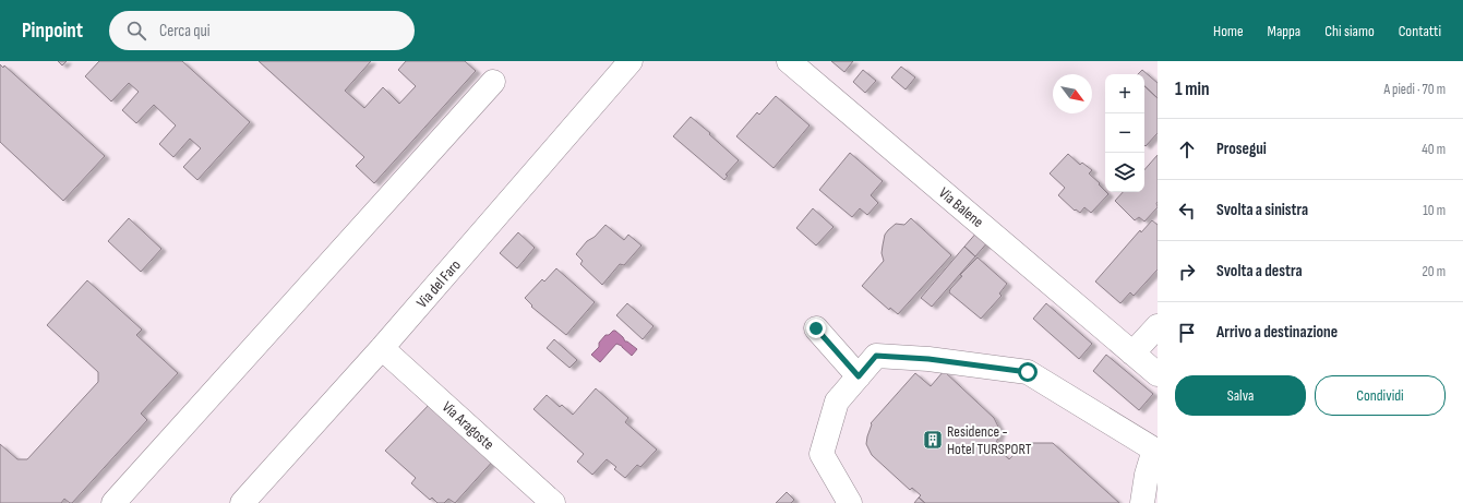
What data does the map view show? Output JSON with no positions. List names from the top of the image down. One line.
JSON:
{"streets":{"street":["Via Balene","Via del Faro","Via Aragoste"]},"crossings":[["Via del Faro","Via Aragoste"]],"places":{"building":["Residence - Hotel TURSPORT"]},"north":"bottom right","page":{"header":"Pinpoint","search":"Cerca qui","nav":["Home","Mappa","Chi siamo","Contatti"],"heading":["1 min","A piedi · 70 m"],"map_buttons":["+","−"],"list":[["Prosegui","40 m"],["Svolta a sinistra","10 m"],["Svolta a destra","20 m"],"Arrivo a destinazione"],"buttons":["Salva","Condividi"]}}
